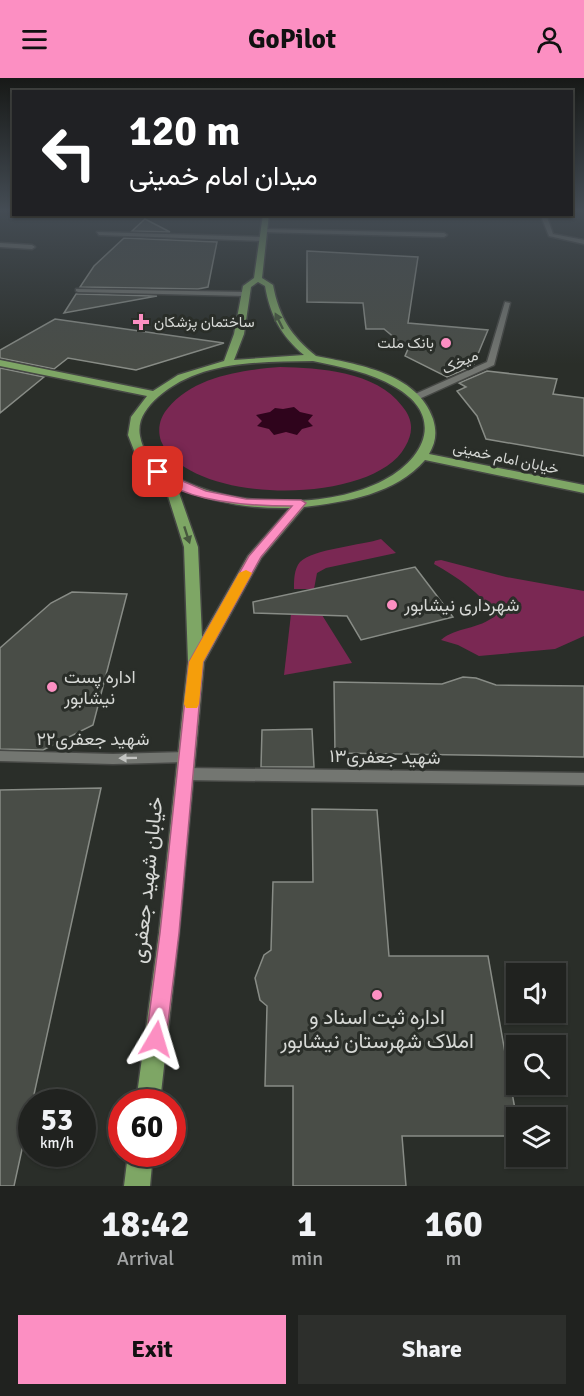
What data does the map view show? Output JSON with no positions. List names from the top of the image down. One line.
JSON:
{"streets":{"main road":["خیابان امام خمینی","خیابان شهید جعفری"],"street":["میخک","شهید جعفری۲۲","شهید جعفری۱۳"]},"crossings":[["شهید جعفری۲۲","شهید جعفری۱۳"],["شهید جعفری۲۲","خیابان شهید جعفری"],["شهید جعفری۱۳","خیابان شهید جعفری"]],"one_way":["شهید جعفری۲۲"],"places":{"health":["ساختمان پزشکان"],"other":["بانک ملت","شهرداری نیشابور","اداره پست نیشابور","اداره ثبت اسناد و املاک شهرستان نیشابور"]},"page":{"header":"GoPilot","turn":["120 m","میدان امام خمینی"],"speed":"53 km/h","limit":"60","eta":["18:42","Arrival","1","min","160","m"],"buttons":["Exit","Share"]}}
